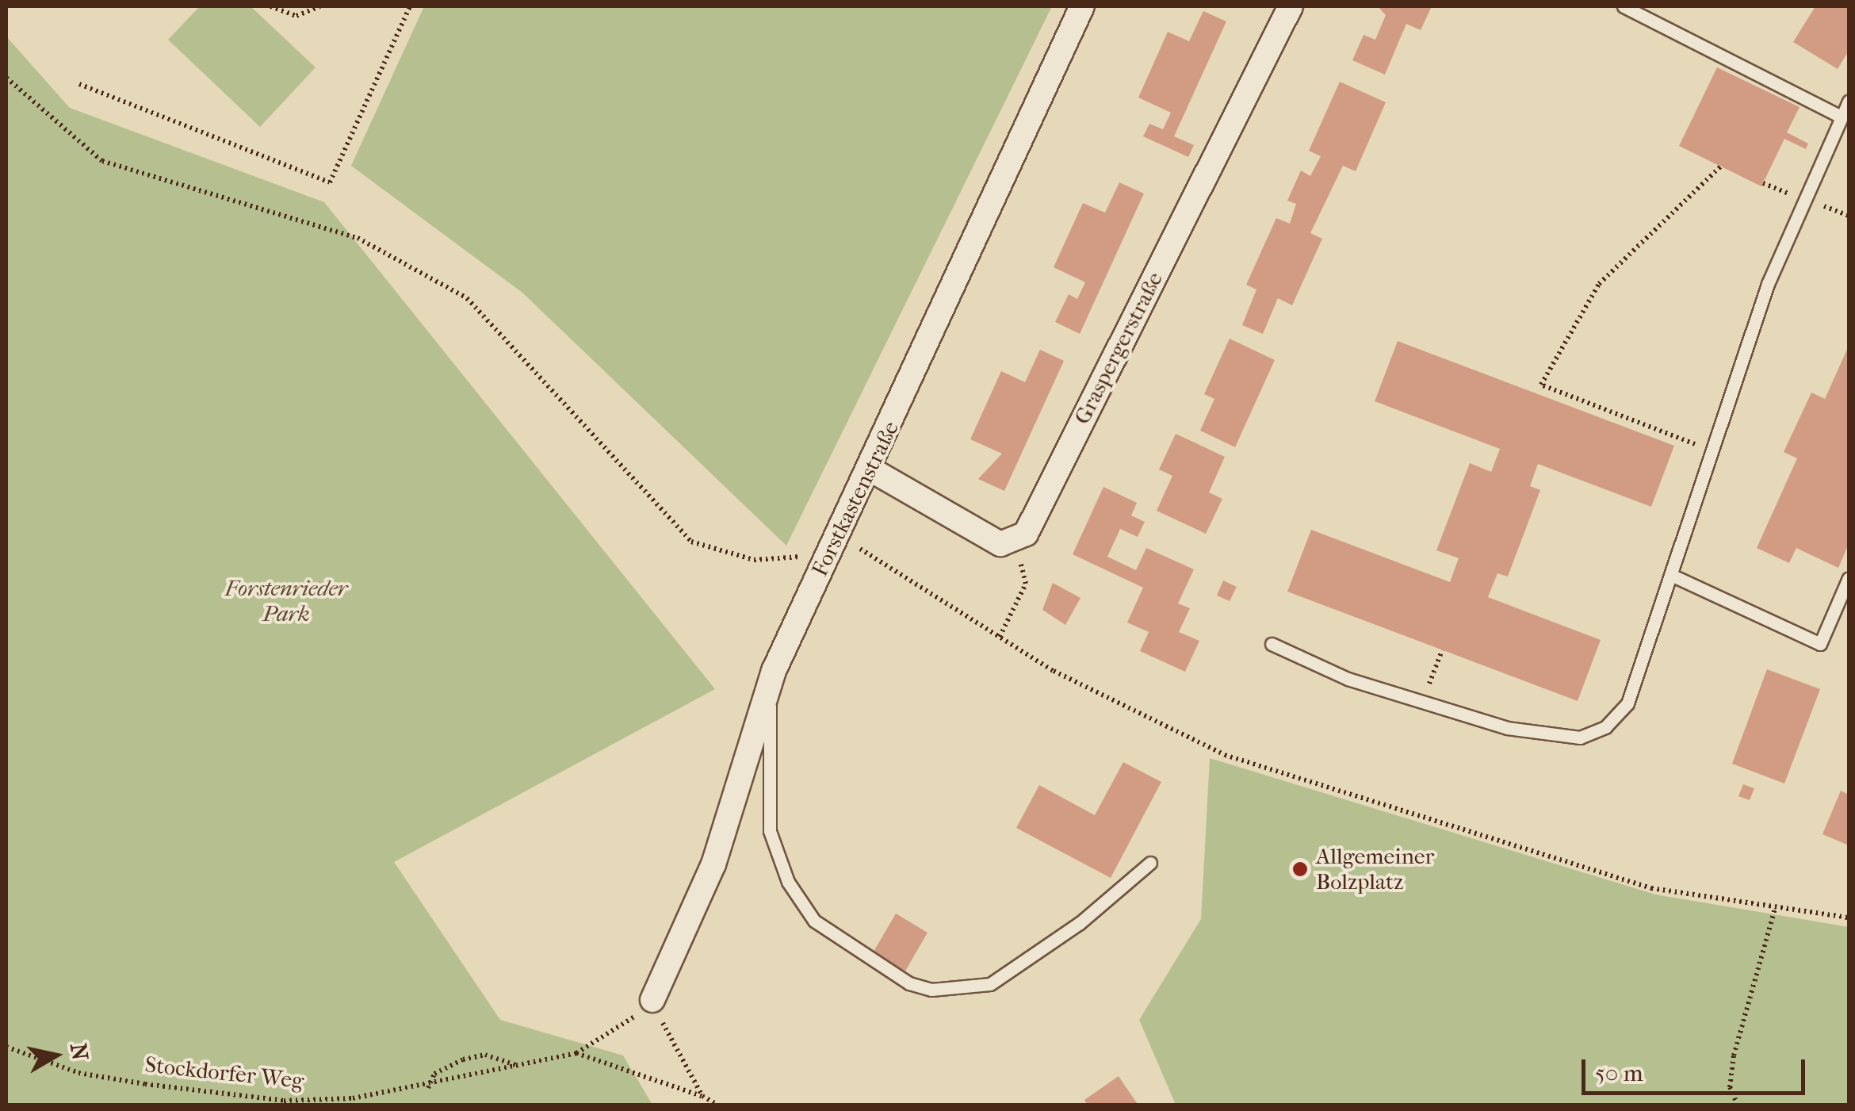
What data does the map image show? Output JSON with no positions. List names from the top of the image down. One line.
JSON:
{"streets":{"street":["Graspergerstraße","Forstkastenstraße"],"path":["Stockdorfer Weg"]},"crossings":[["Graspergerstraße","Forstkastenstraße"]],"parks":["Forstenrieder Park"],"places":["Allgemeiner Bolzplatz"],"scale_bar":"50 m","north":"right"}
